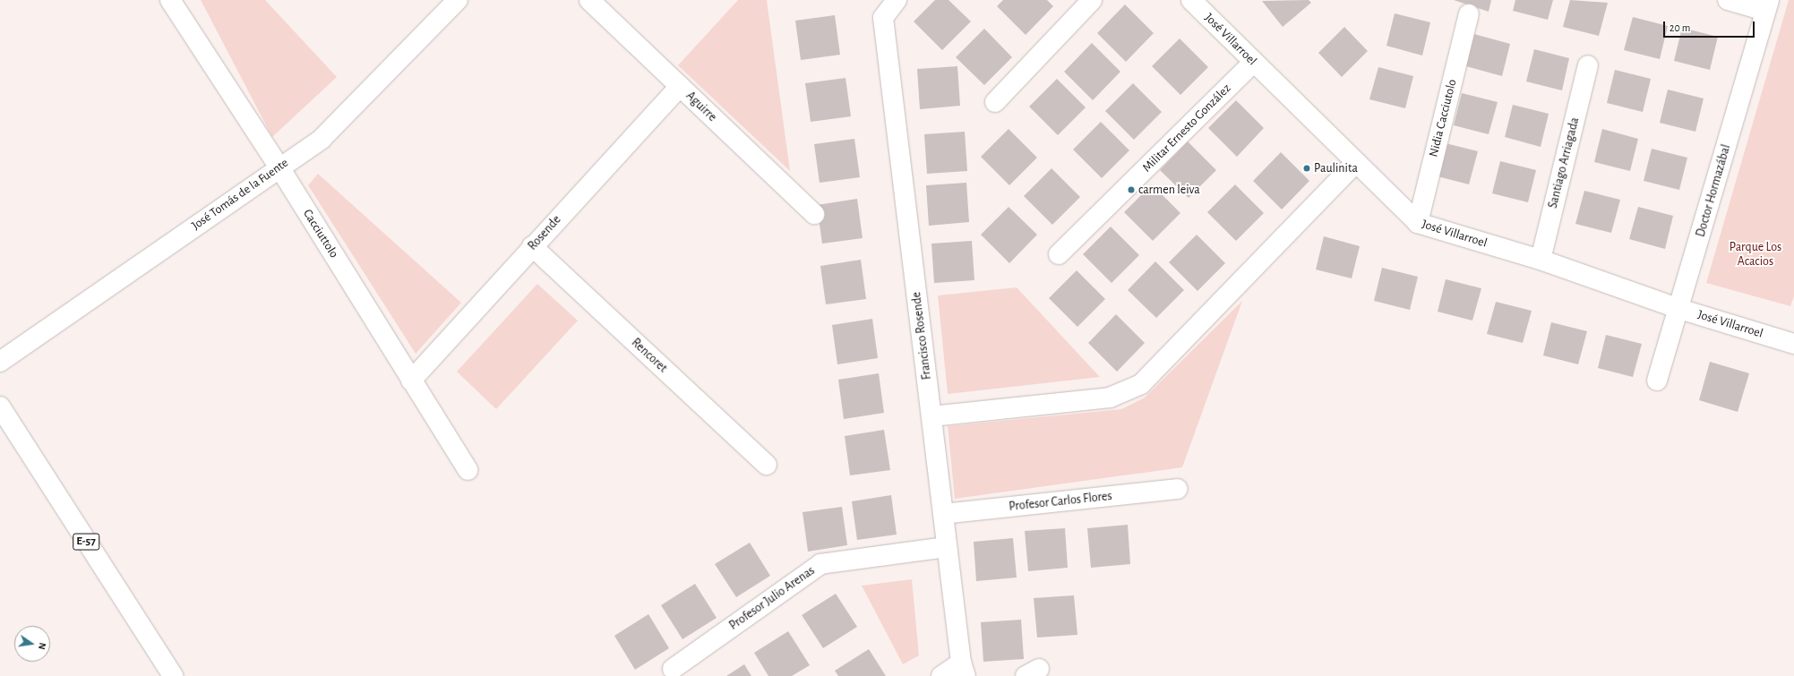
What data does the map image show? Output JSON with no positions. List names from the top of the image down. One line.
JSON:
{"streets":{"street":["José Villarroel","Aguirre","Nidia Cacciutolo","Militar Ernesto González","Santiago Arriagada","Doctor Hormazábal","José Tomás de la Fuente","Rosende","Cacciuttolo","Francisco Rosende","Rencoret","Profesor Carlos Flores","E-57","Profesor Julio Arenas"]},"crossings":[["José Villarroel","Nidia Cacciutolo"],["José Villarroel","Militar Ernesto González"],["José Villarroel","Santiago Arriagada"],["José Villarroel","Doctor Hormazábal"],["Aguirre","Rosende"],["José Tomás de la Fuente","Cacciuttolo"],["Rosende","Cacciuttolo"],["Rosende","Rencoret"],["Francisco Rosende","Profesor Carlos Flores"],["Francisco Rosende","Profesor Julio Arenas"]],"parks":["Parque Los Acacios"],"places":["Paulinita","carmen leiva"],"scale_bar":"20 m","north":"right"}
